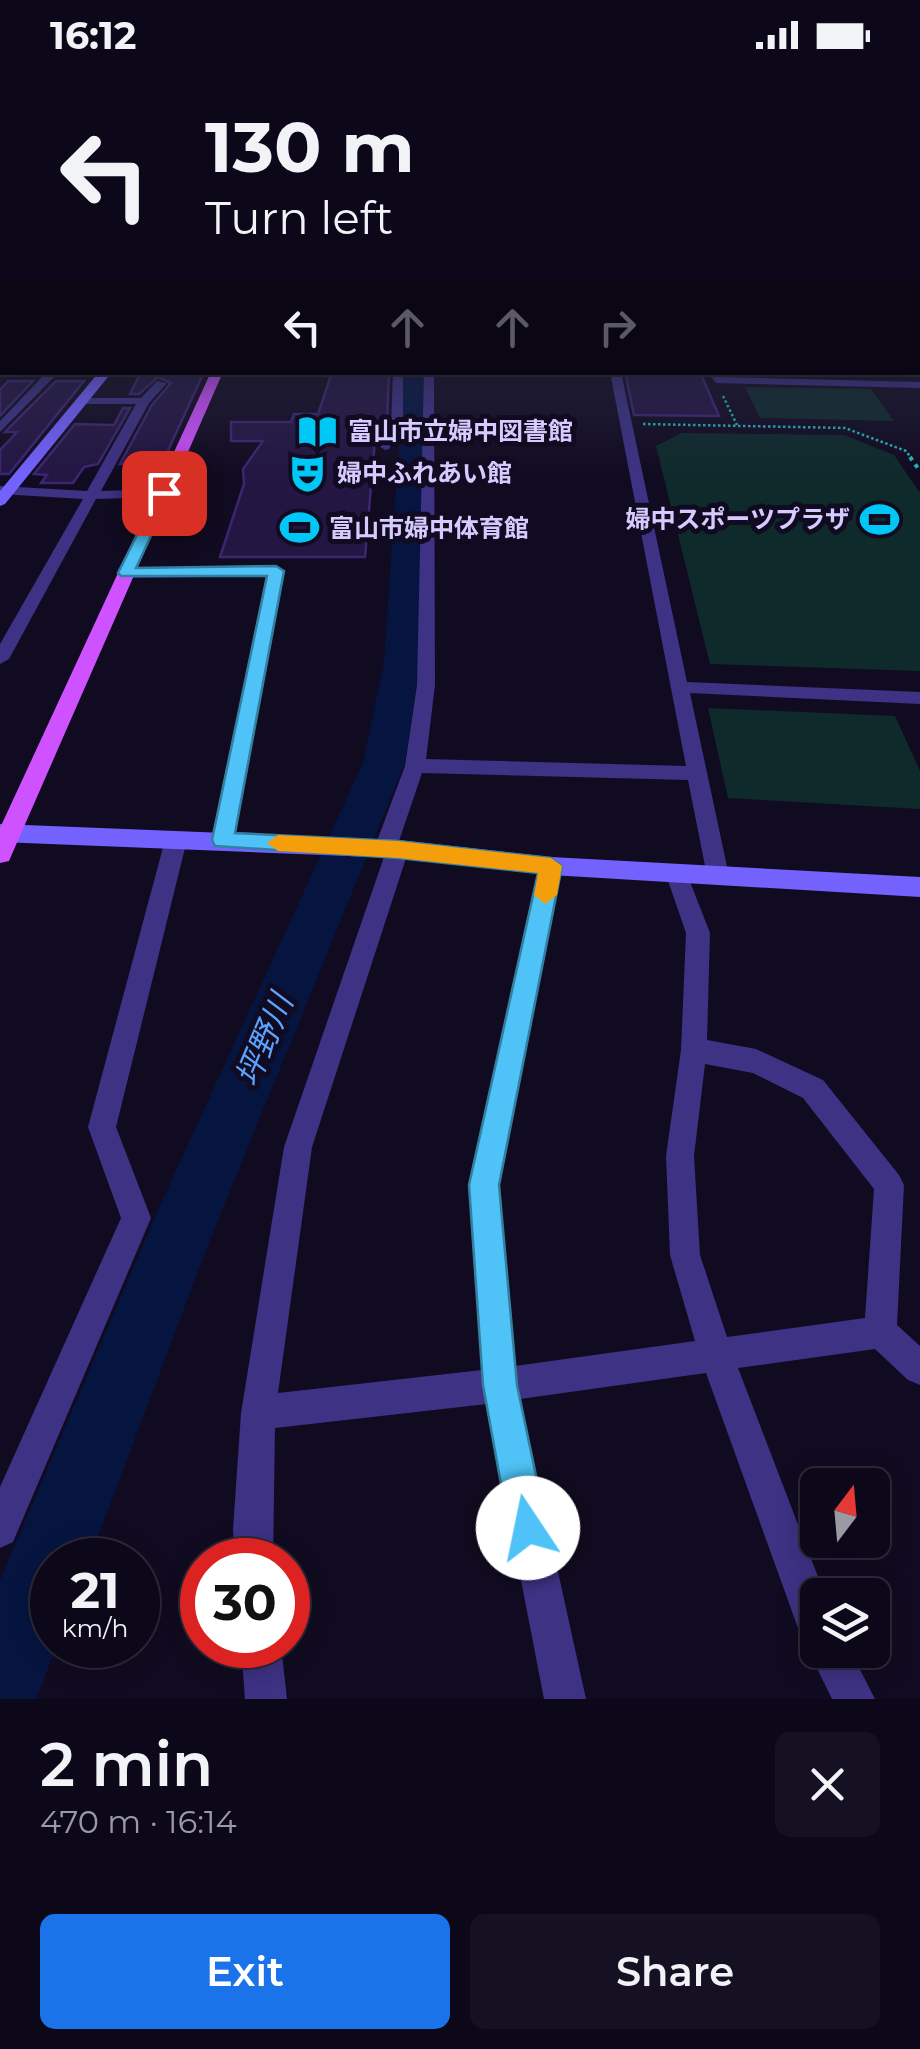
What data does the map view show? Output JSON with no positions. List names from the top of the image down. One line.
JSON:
{"water":["坪野川"],"places":{"library":["富山市立婦中図書館"],"theatre":["婦中ふれあい館"],"sports":["婦中スポーツプラザ","富山市婦中体育館"]},"north":"top","page":{"status":"16:12","turn":["130 m","Turn left"],"speed":"21 km/h","limit":"30","heading":["2 min","470 m · 16:14"],"buttons":["Exit","Share"]}}
